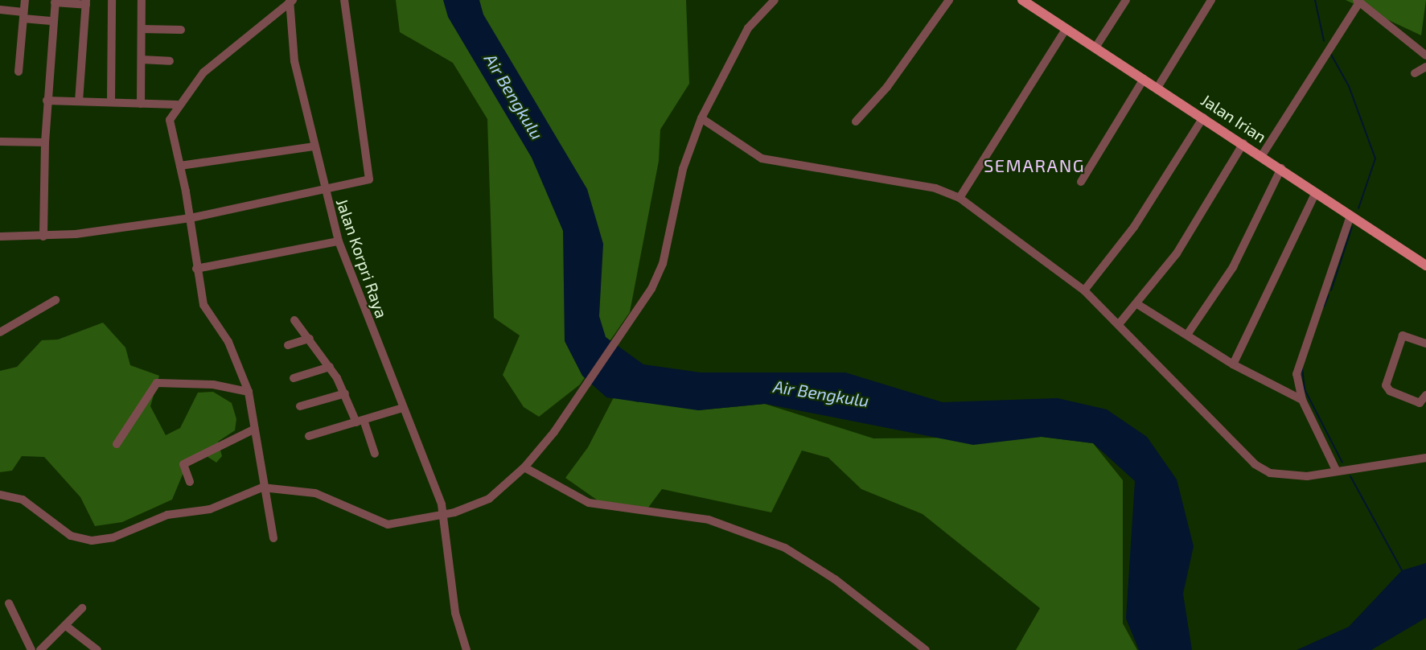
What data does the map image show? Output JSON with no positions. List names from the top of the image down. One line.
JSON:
{"streets":{"main road":["Jalan Irian"],"street":["Jalan Korpri Raya"]},"districts":["SEMARANG"],"water":["Air Bengkulu"]}
